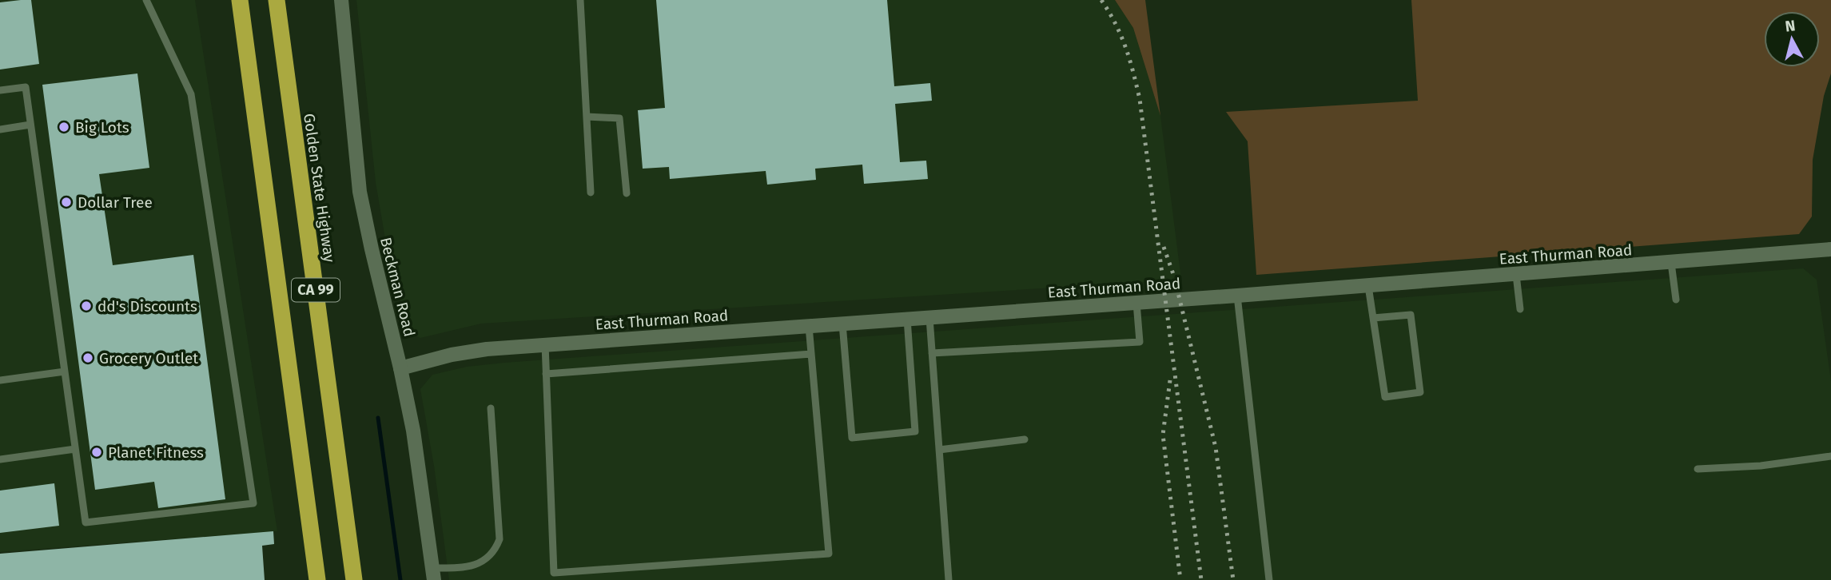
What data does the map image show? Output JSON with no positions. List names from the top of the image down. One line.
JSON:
{"streets":{"highway":["Golden State Highway","CA 99"],"street":["East Thurman Road","Beckman Road"]},"crossings":[["East Thurman Road","Beckman Road"]],"places":["Big Lots","Dollar Tree","dd's Discounts","Grocery Outlet","Planet Fitness"],"north":"top"}
